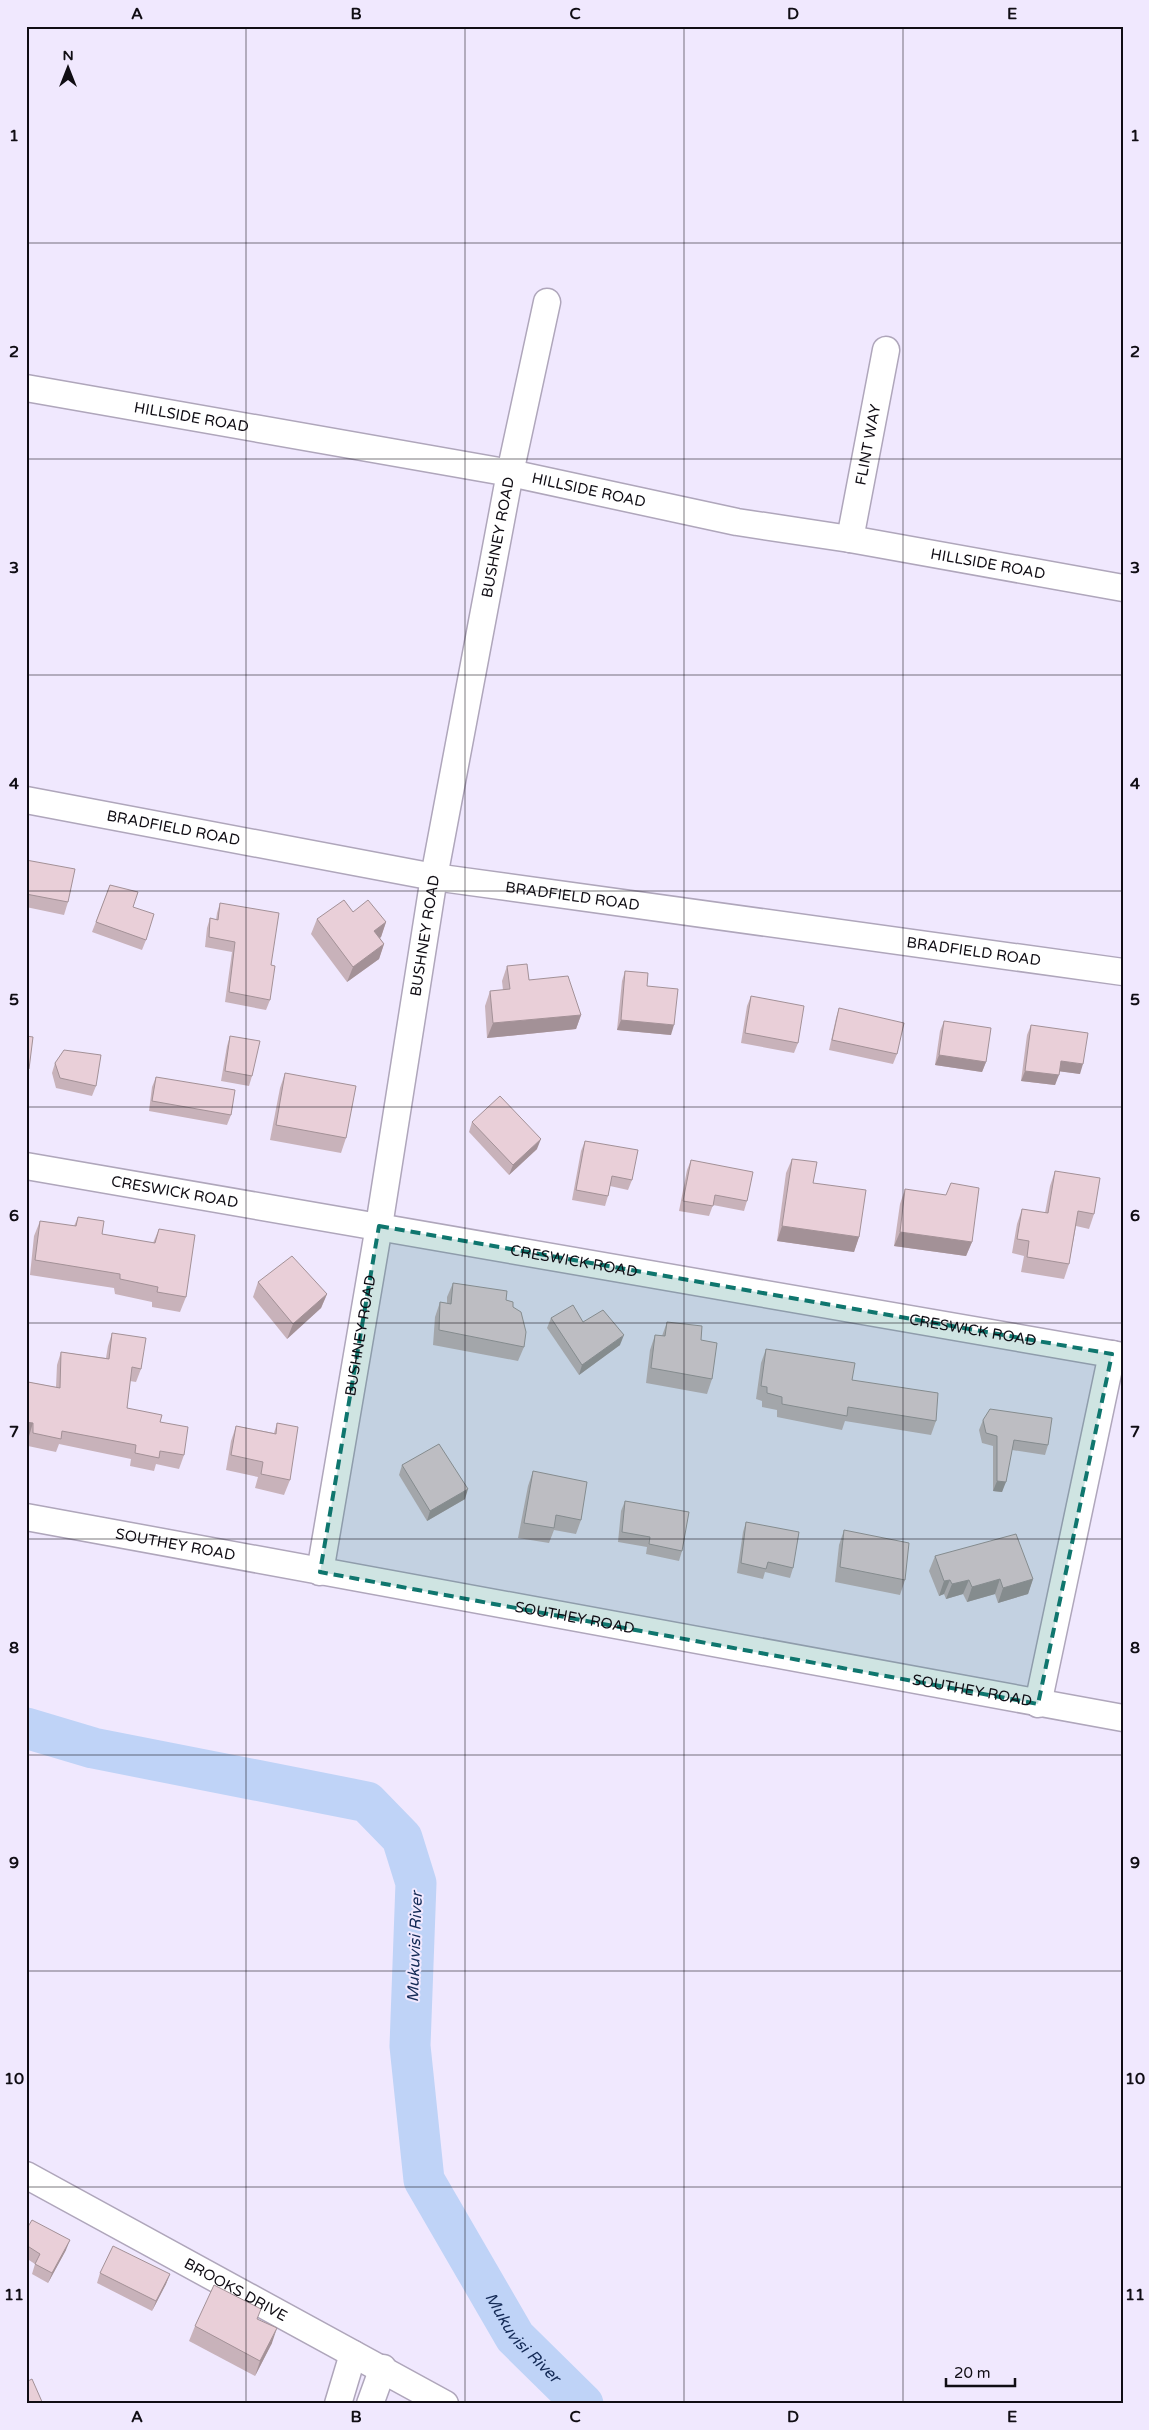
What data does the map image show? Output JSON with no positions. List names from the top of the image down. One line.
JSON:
{"streets":{"street":["HILLSIDE ROAD","FLINT WAY","BUSHNEY ROAD","BRADFIELD ROAD","CRESWICK ROAD","SOUTHEY ROAD","BROOKS DRIVE"]},"crossings":[["HILLSIDE ROAD","FLINT WAY"],["HILLSIDE ROAD","BUSHNEY ROAD"],["BUSHNEY ROAD","BRADFIELD ROAD"],["BUSHNEY ROAD","CRESWICK ROAD"],["BUSHNEY ROAD","SOUTHEY ROAD"]],"water":["Mukuvisi River"],"scale_bar":"20 m","north":"top","grid":{"columns":["A","B","C","D","E"],"rows":["1","2","3","4","5","6","7","8","9","10","11"]}}
